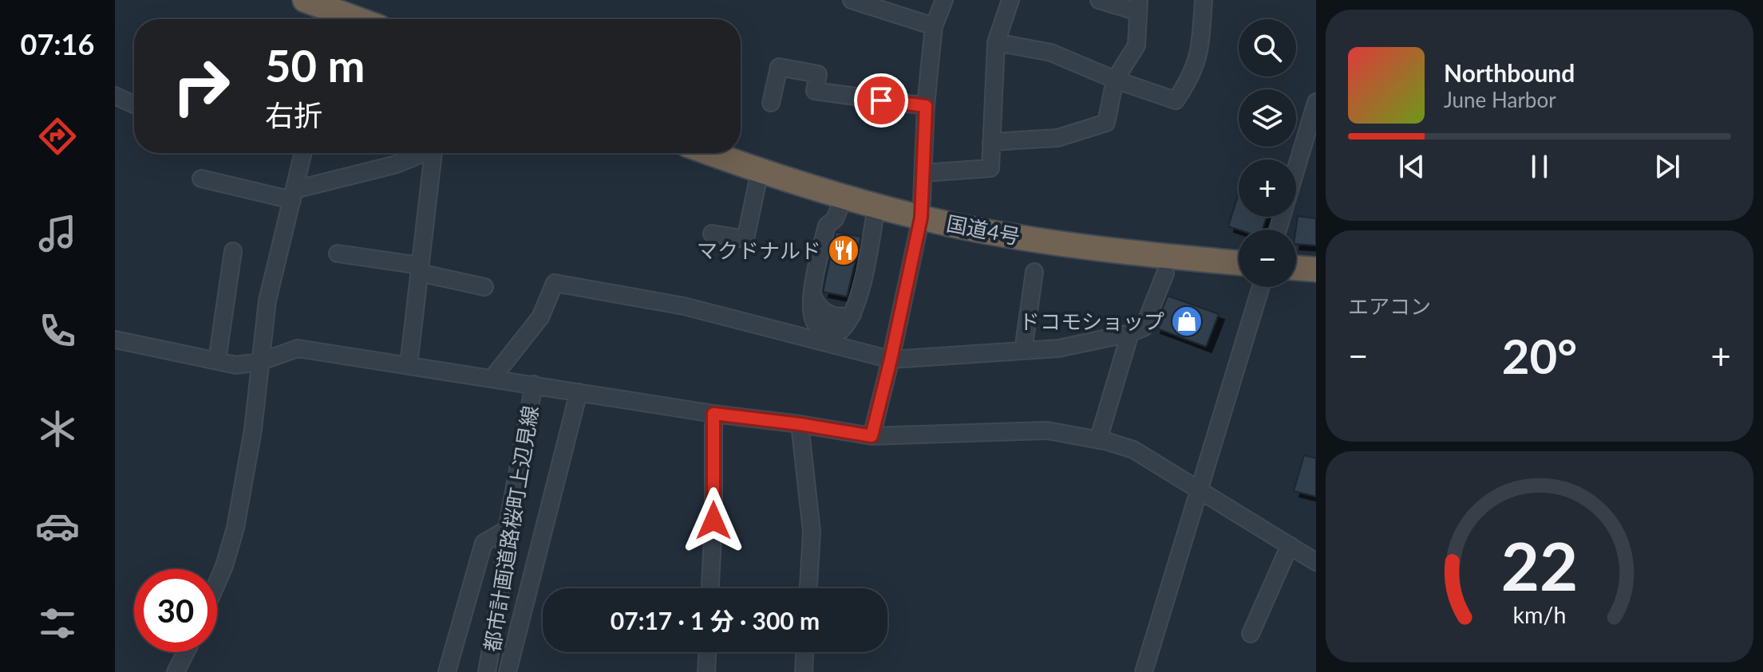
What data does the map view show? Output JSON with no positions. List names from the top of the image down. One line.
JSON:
{"streets":{"highway":["国道4号"],"street":["都市計画道路桜町上辺見線"]},"places":{"restaurant":["マクドナルド"],"shop":["ドコモショップ"]},"page":{"tabs":"07:16","map_buttons":["+","−"],"turn":["50 m","右折"],"song":["Northbound","June Harbor"],"tile":"エアコン","heat":["−","20°","+"],"limit":"30","trip":"07:17 · 1 分 · 300 m","gauge":["22","km/h"]}}
